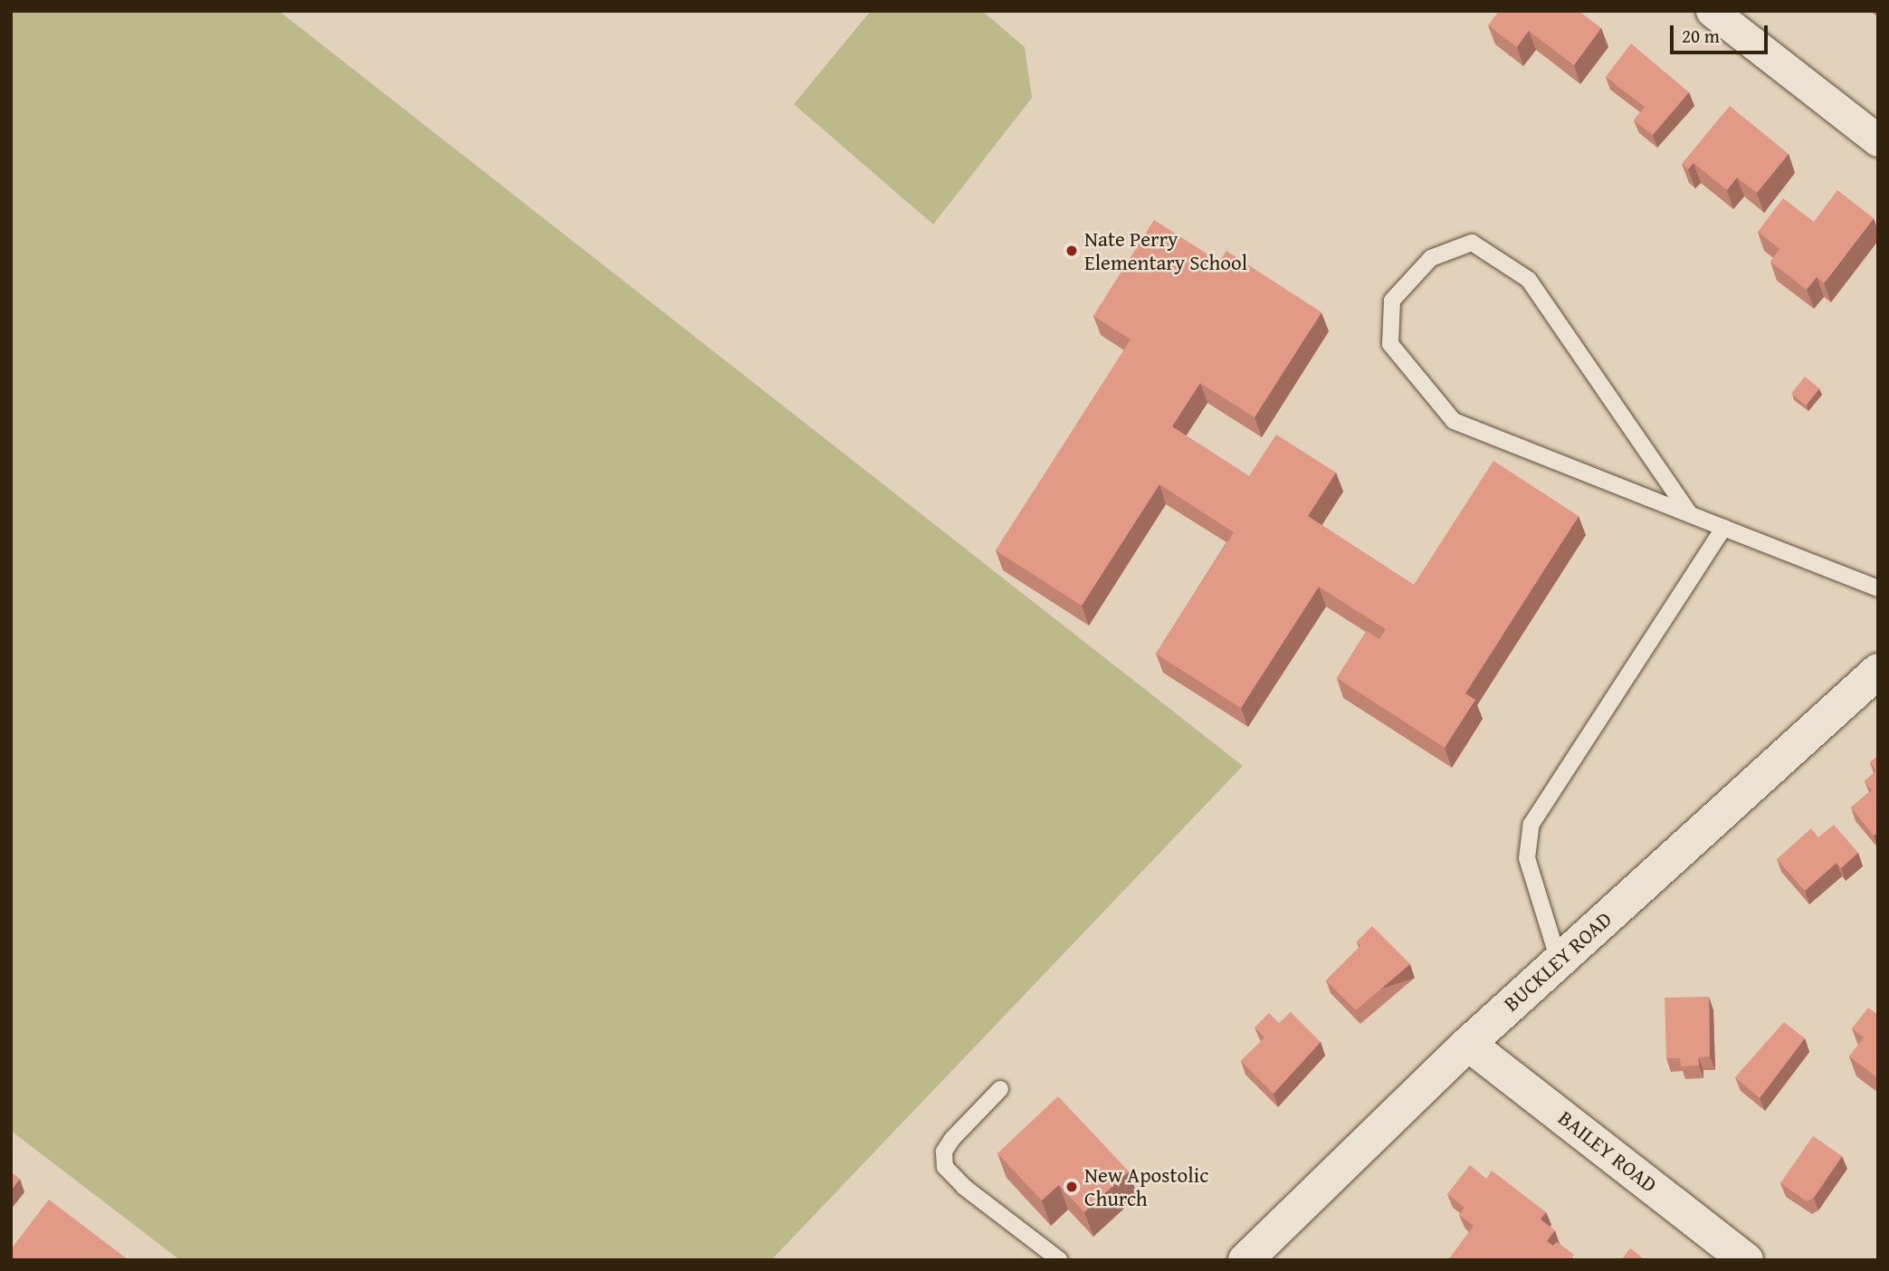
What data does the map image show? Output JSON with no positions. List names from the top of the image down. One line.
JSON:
{"streets":{"street":["BUCKLEY ROAD","BAILEY ROAD"]},"crossings":[["BUCKLEY ROAD","BAILEY ROAD"]],"places":["Nate Perry Elementary School","New Apostolic Church"],"scale_bar":"20 m"}
